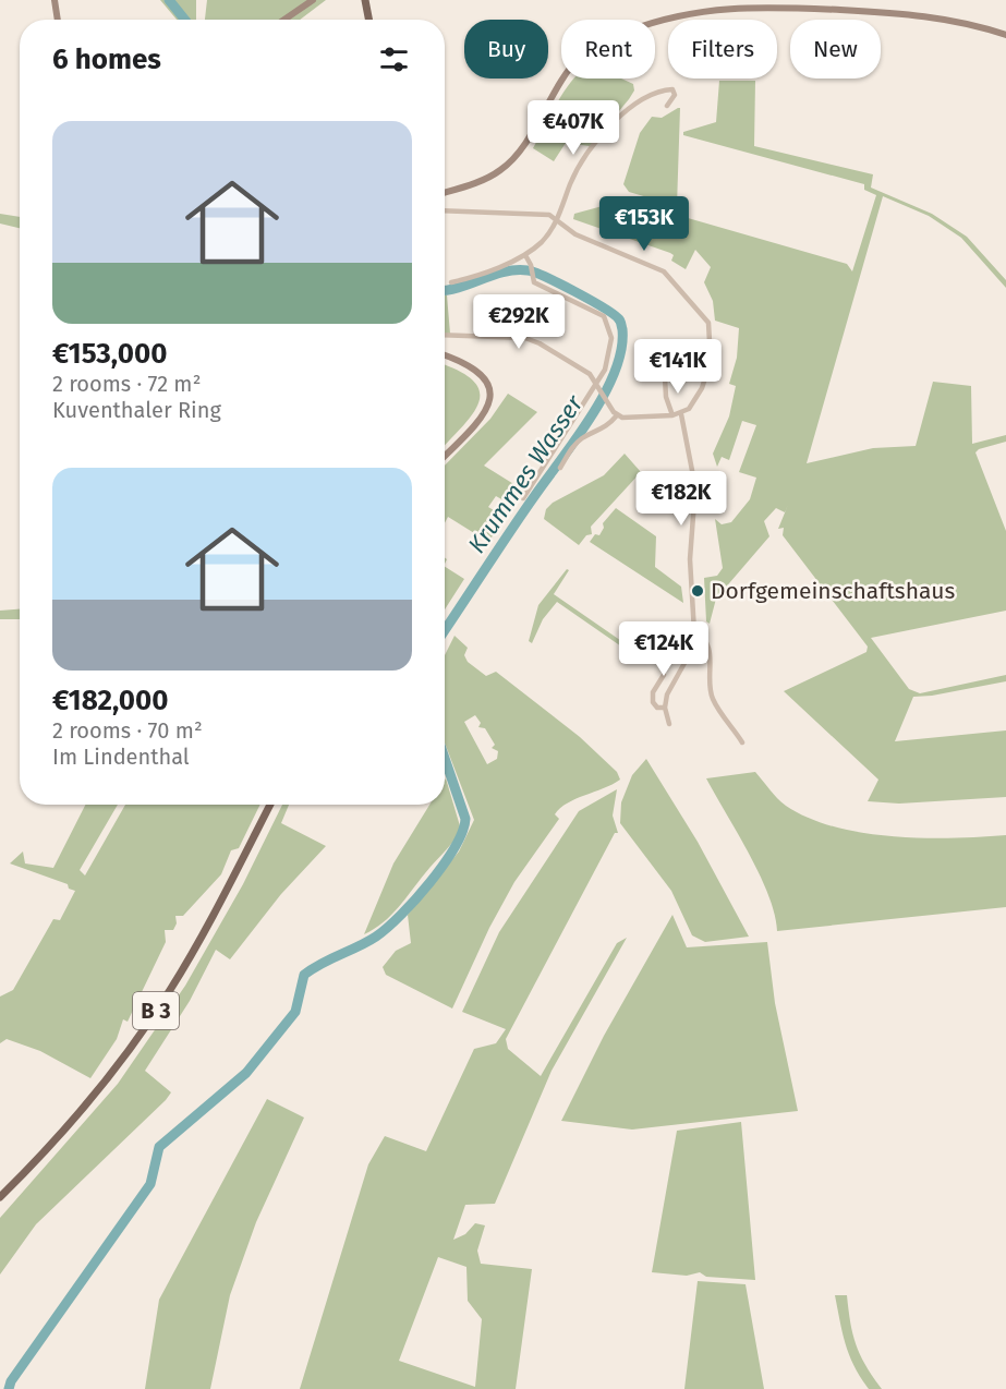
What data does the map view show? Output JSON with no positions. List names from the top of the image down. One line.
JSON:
{"streets":{"main road":["B 3"]},"water":["Krummes Wasser"],"places":["Dorfgemeinschaftshaus"],"page":{"chip":["Buy","Rent","Filters","New"],"heading":"6 homes","list":[{"name":"€153,000","note":"2 rooms · 72 m² · Kuventhaler Ring"},{"name":"€182,000","note":"2 rooms · 70 m² · Im Lindenthal"}],"price":["€407K","€153K","€292K","€141K","€182K","€124K"]}}
